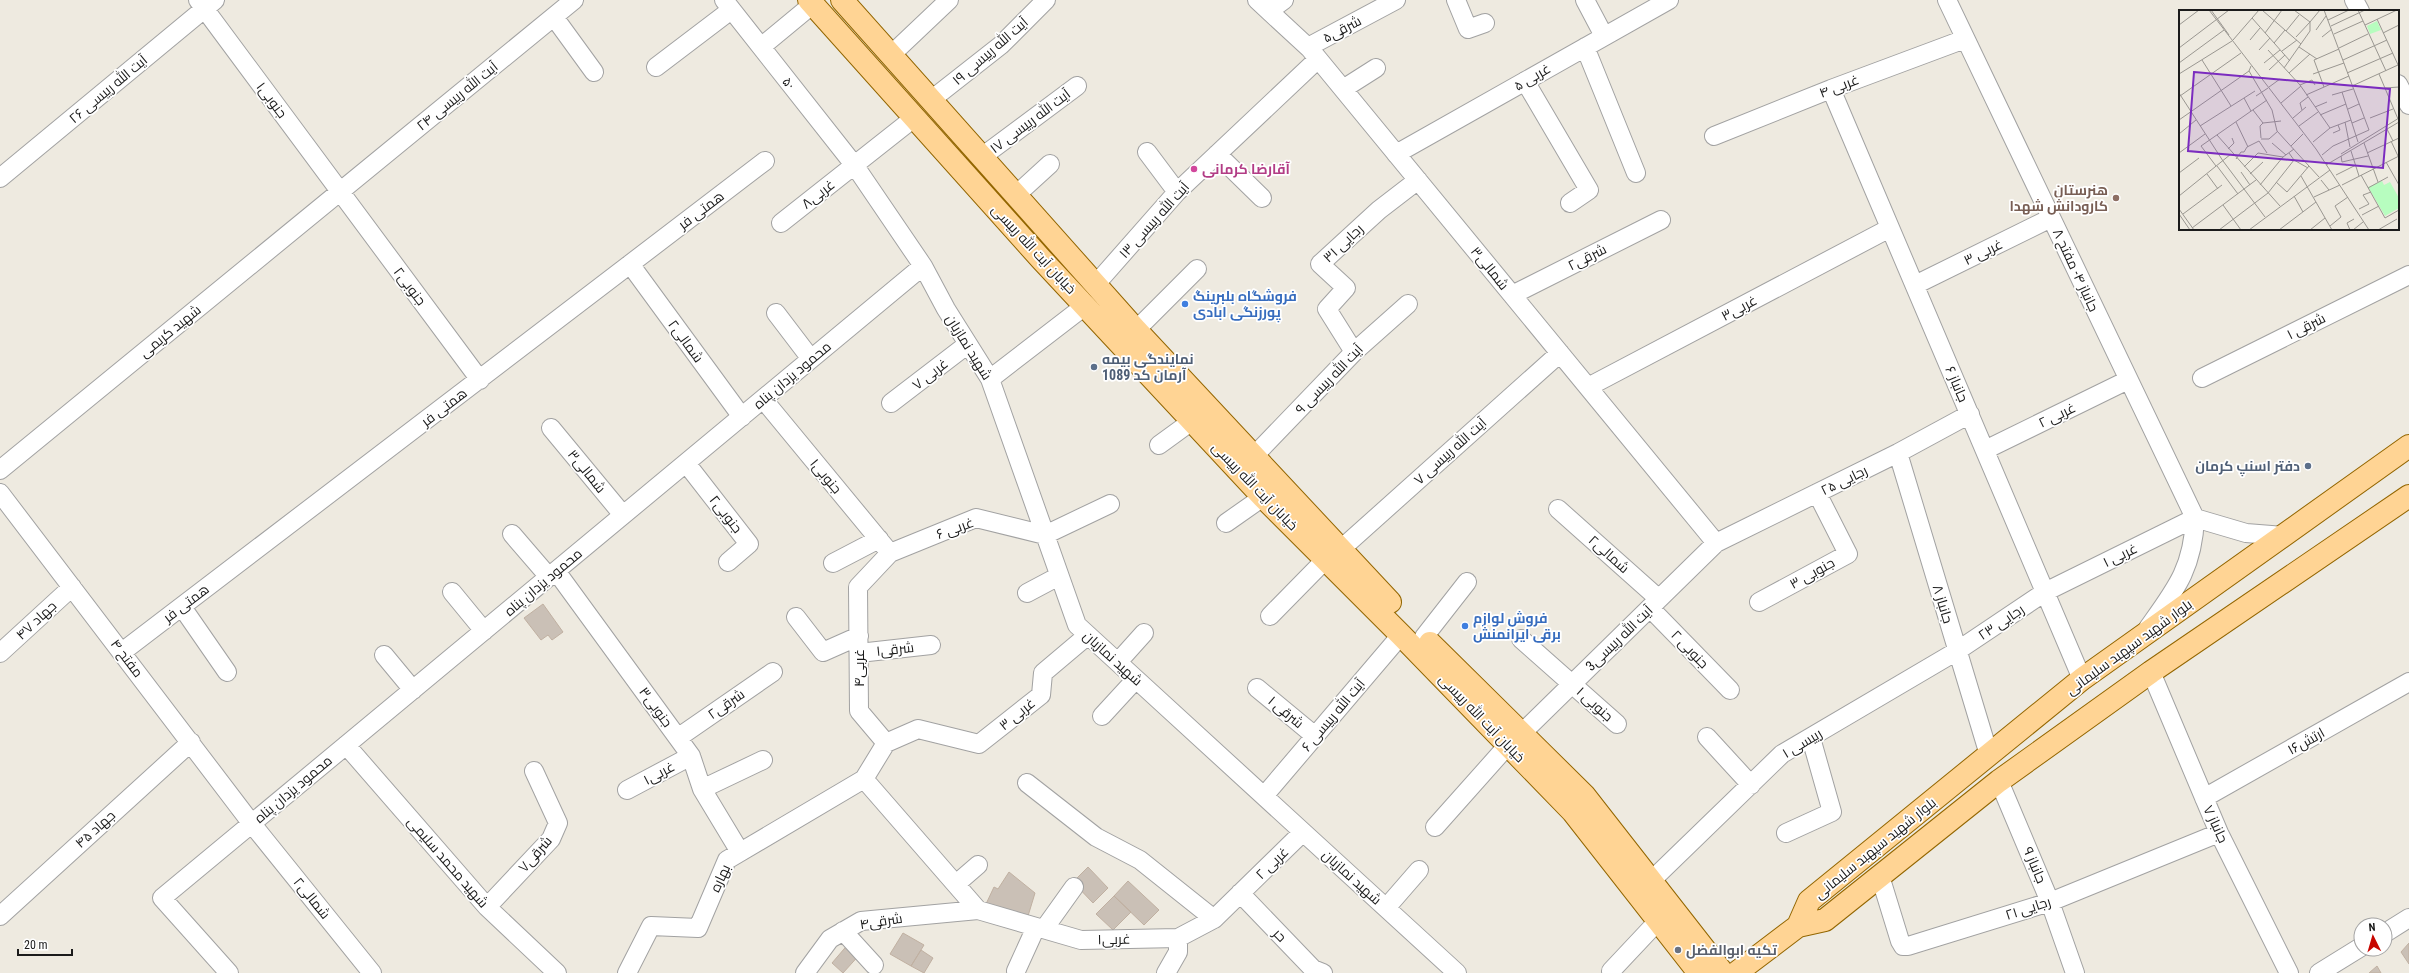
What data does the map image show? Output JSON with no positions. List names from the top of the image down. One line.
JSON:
{"streets":{"main road":["خیابان آیت الله رییسی","بلوار شهید سپهبد سلیمانی"],"street":["شرقی۵","آیت الله رییسی ۱۹","غربی ۵","۵۰","غربی ۴","آیت الله رییسی ۲۶","آیت الله رییسی ۲۴","جنوبی۱","آیت الله رییسی ۱۷","غربی۸","همتی فر","آیت الله رییسی ۱۳","رجایی ۳۱","غربی ۳","شرقی۲","شمالی۳","جانباز ۴- مفتح ۸","جنوبی۲","غربی۳","شرقی ۱","شهید کریمی","شمالی۲","شهید نمازیان","غربی ۷","محمود یزدان پناه","آیت الله رییسی ۹","جانباز ۶","غربی ۲","آیت الله رییسی ۷","رجایی ۲۵","غربی ۶","غربی ۱","جنوبی ۳","جانباز ۸","جهاد ۴۷","رجایی ۲۳","آیت الله رییسی3","شرقی۱","جنوبی ۲","مفتح ۴","غربی۴","جنوبی ۱","جنوبی۳","آیت الله رییسی ۶","ارتش۱۶","رییسی ۱","غربی۱","جانباز ۷","جهاد ۴۵","شرقی۷","شهید محمد سلیمی","جانباز ۹","بهاره","رجایی ۲۱","شرقی۴","حر"]},"crossings":[["شرقی۵","آیت الله رییسی ۱۳"],["شرقی۵","شمالی۳"],["آیت الله رییسی ۱۹","خیابان آیت الله رییسی"],["غربی ۵","شمالی۳"],["۵۰","غربی۸"],["۵۰","شهید نمازیان"],["غربی ۴","جانباز ۴- مفتح ۸"],["غربی ۴","جانباز ۶"],["آیت الله رییسی ۲۶","جنوبی۱"],["آیت الله رییسی ۲۴","جنوبی۱"],["آیت الله رییسی ۲۴","جنوبی۲"],["آیت الله رییسی ۲۴","شهید کریمی"],["جنوبی۱","جنوبی۲"],["جنوبی۱","شهید کریمی"],["جنوبی۱","محمود یزدان پناه"],["جنوبی۱","غربی ۶"],["جنوبی۱","غربی۴"],["آیت الله رییسی ۱۷","خیابان آیت الله رییسی"],["غربی۸","خیابان آیت الله رییسی"],["غربی۸","شهید نمازیان"],["همتی فر","جنوبی۲"],["همتی فر","شمالی۲"],["همتی فر","مفتح ۴"],["آیت الله رییسی ۱۳","خیابان آیت الله رییسی"],["آیت الله رییسی ۱۳","شمالی۳"],["رجایی ۳۱","شمالی۳"],["رجایی ۳۱","آیت الله رییسی ۹"],["خیابان آیت الله رییسی","آیت الله رییسی ۹"],["خیابان آیت الله رییسی","آیت الله رییسی ۷"],["خیابان آیت الله رییسی","آیت الله رییسی3"],["خیابان آیت الله رییسی","آیت الله رییسی ۶"],["خیابان آیت الله رییسی","رییسی ۱"],["غربی ۳","جانباز ۴- مفتح ۸"],["غربی ۳","شهید نمازیان"],["غربی ۳","جانباز ۶"],["غربی ۳","غربی۴"],["شرقی۲","شمالی۳"],["شرقی۲","جنوبی۳"],["شمالی۳","غربی۳"],["شمالی۳","محمود یزدان پناه"],["شمالی۳","آیت الله رییسی ۷"],["شمالی۳","رجایی ۲۵"],["شمالی۳","آیت الله رییسی3"],["جانباز ۴- مفتح ۸","غربی ۲"],["جانباز ۴- مفتح ۸","غربی ۱"],["جنوبی۲","شهید کریمی"],["جنوبی۲","محمود یزدان پناه"],["غربی۳","جانباز ۶"],["شرقی ۱","آیت الله رییسی ۶"],["شمالی۲","محمود یزدان پناه"],["شمالی۲","آیت الله رییسی3"],["شمالی۲","جنوبی ۲"],["شمالی۲","مفتح ۴"],["شهید نمازیان","غربی ۷"],["شهید نمازیان","محمود یزدان پناه"],["شهید نمازیان","غربی ۲"],["شهید نمازیان","غربی ۶"],["شهید نمازیان","آیت الله رییسی ۶"],["محمود یزدان پناه","مفتح ۴"],["محمود یزدان پناه","جنوبی۳"],["محمود یزدان پناه","شهید محمد سلیمی"],["جانباز ۶","غربی ۲"],["جانباز ۶","رجایی ۲۵"],["جانباز ۶","غربی ۱"],["جانباز ۶","رجایی ۲۳"],["جانباز ۶","بلوار شهید سپهبد سلیمانی"],["غربی ۲","غربی۱"],["غربی ۲","حر"],["رجایی ۲۵","جنوبی ۳"],["رجایی ۲۵","جانباز ۸"],["رجایی ۲۵","آیت الله رییسی3"],["غربی ۶","غربی۴"],["غربی ۱","رجایی ۲۳"],["جانباز ۸","رجایی ۲۳"],["جانباز ۸","بلوار شهید سپهبد سلیمانی"],["جانباز ۸","رییسی ۱"],["جهاد ۴۷","مفتح ۴"],["رجایی ۲۳","رییسی ۱"],["آیت الله رییسی3","جنوبی ۲"],["آیت الله رییسی3","جنوبی ۱"],["بلوار شهید سپهبد سلیمانی","جانباز ۷"],["بلوار شهید سپهبد سلیمانی","جانباز ۹"],["بلوار شهید سپهبد سلیمانی","رجایی ۲۱"],["شرقی۱","غربی۴"],["مفتح ۴","جهاد ۴۵"],["جنوبی۳","غربی۱"],["جنوبی۳","بهاره"],["ارتش۱۶","جانباز ۷"],["غربی۱","شرقی۴"],["غربی۱","حر"],["جانباز ۷","رجایی ۲۱"],["شرقی۷","شهید محمد سلیمی"],["جانباز ۹","رجایی ۲۱"]],"places":["آقارضا کرمانی","هنرستان کارودانش شهدا","فروشگاه بلبرینگ پورزنگی ابادی","نمایندگی بیمه آرمان کد 1089","دفتر اسنپ کرمان","فروش لوازم برقی ایرانمنش","تکیه ابوالفضل"],"scale_bar":"20 m","north":"top"}
